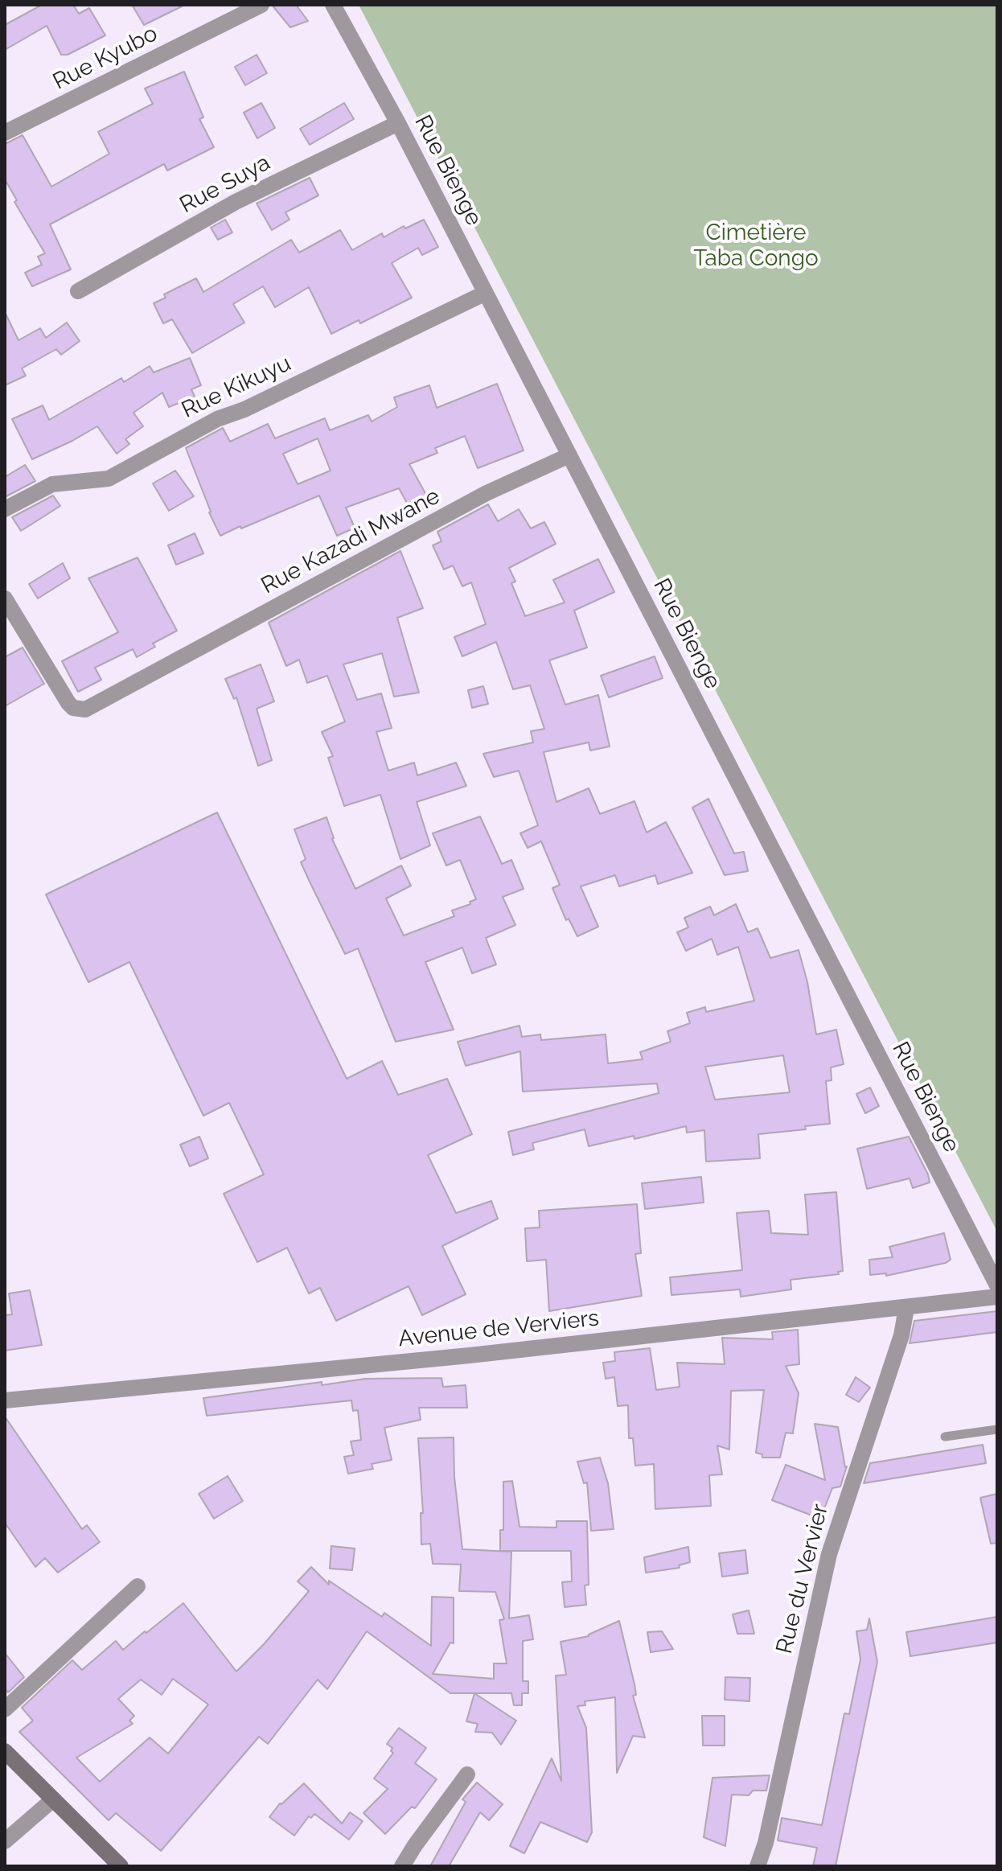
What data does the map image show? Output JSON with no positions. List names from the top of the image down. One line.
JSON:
{"streets":{"street":["Rue Kyubo","Rue Bienge","Rue Suya","Rue Kikuyu","Rue Kazadi Mwane","Avenue de Verviers","Rue du Vervier"]},"crossings":[["Rue Bienge","Rue Suya"],["Rue Bienge","Rue Kikuyu"],["Rue Bienge","Rue Kazadi Mwane"],["Avenue de Verviers","Rue du Vervier"]],"parks":["Cimetière Taba Congo"]}
